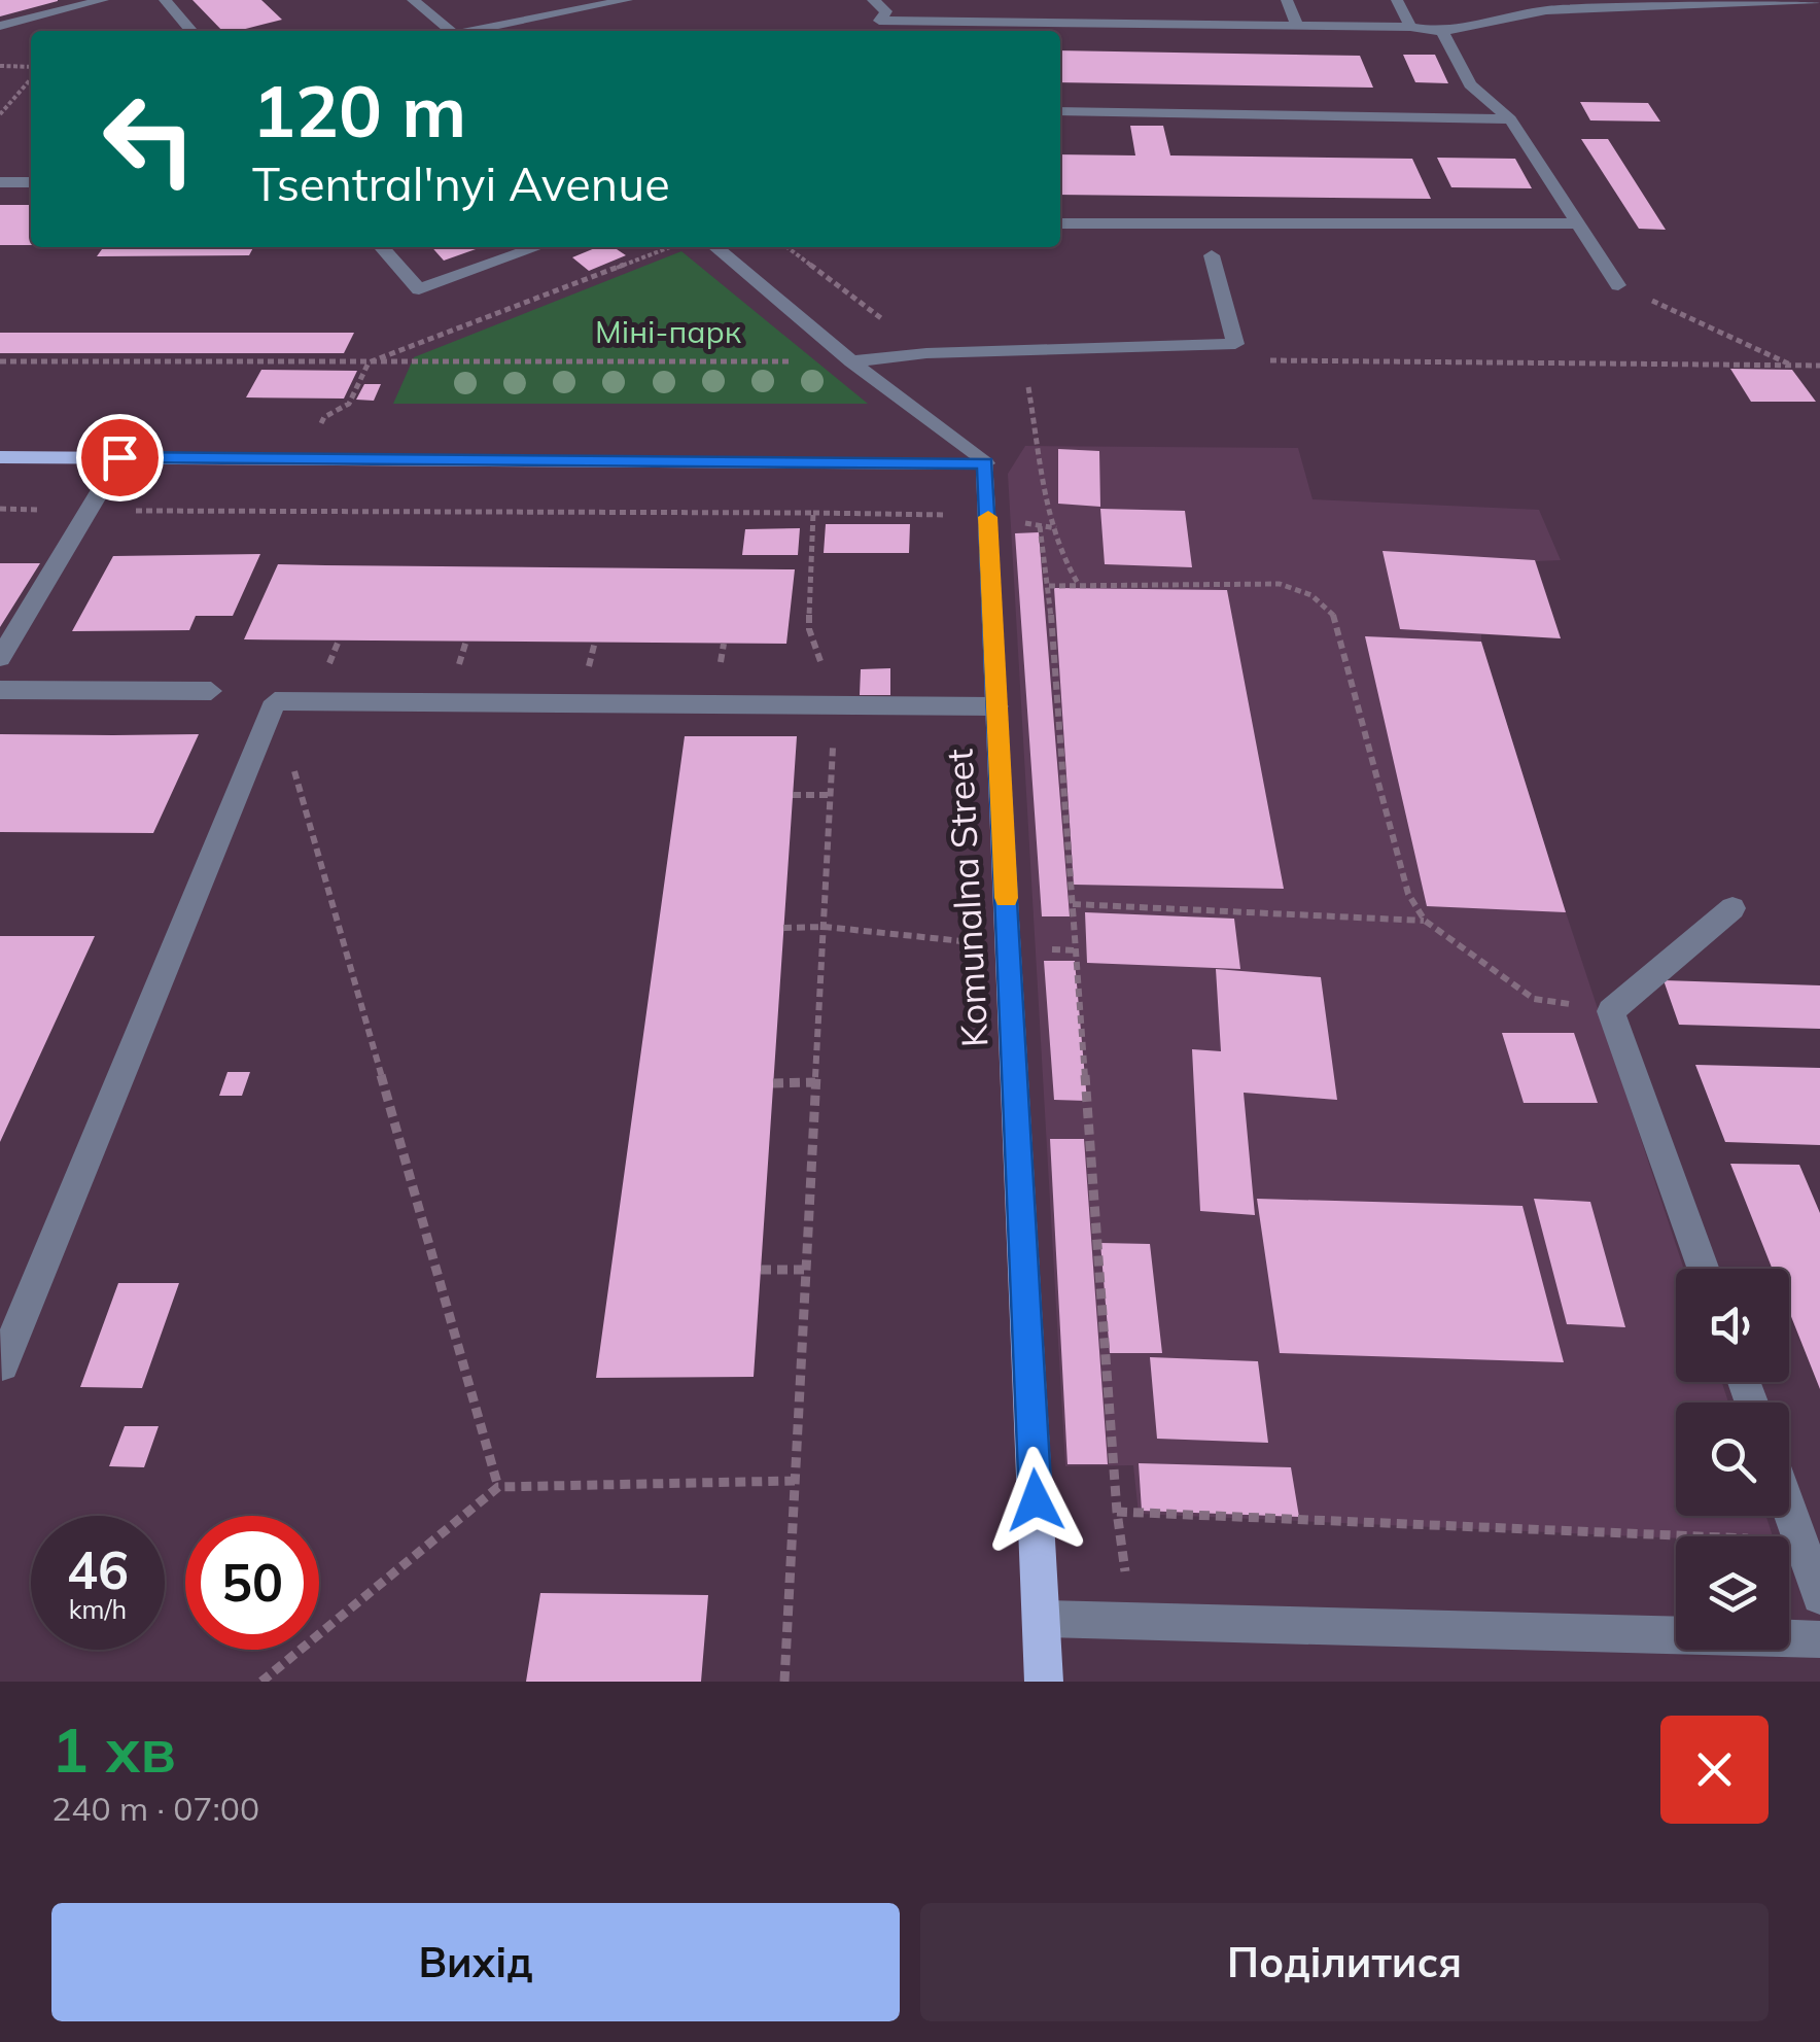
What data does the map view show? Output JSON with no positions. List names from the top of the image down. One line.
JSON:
{"streets":{"main road":["Komunalna Street"]},"parks":["Міні-парк"],"page":{"turn":["120 m","Tsentral'nyi Avenue"],"speed":"46 km/h","limit":"50","heading":["1 хв","240 m · 07:00"],"buttons":["Вихід","Поділитися"]}}
